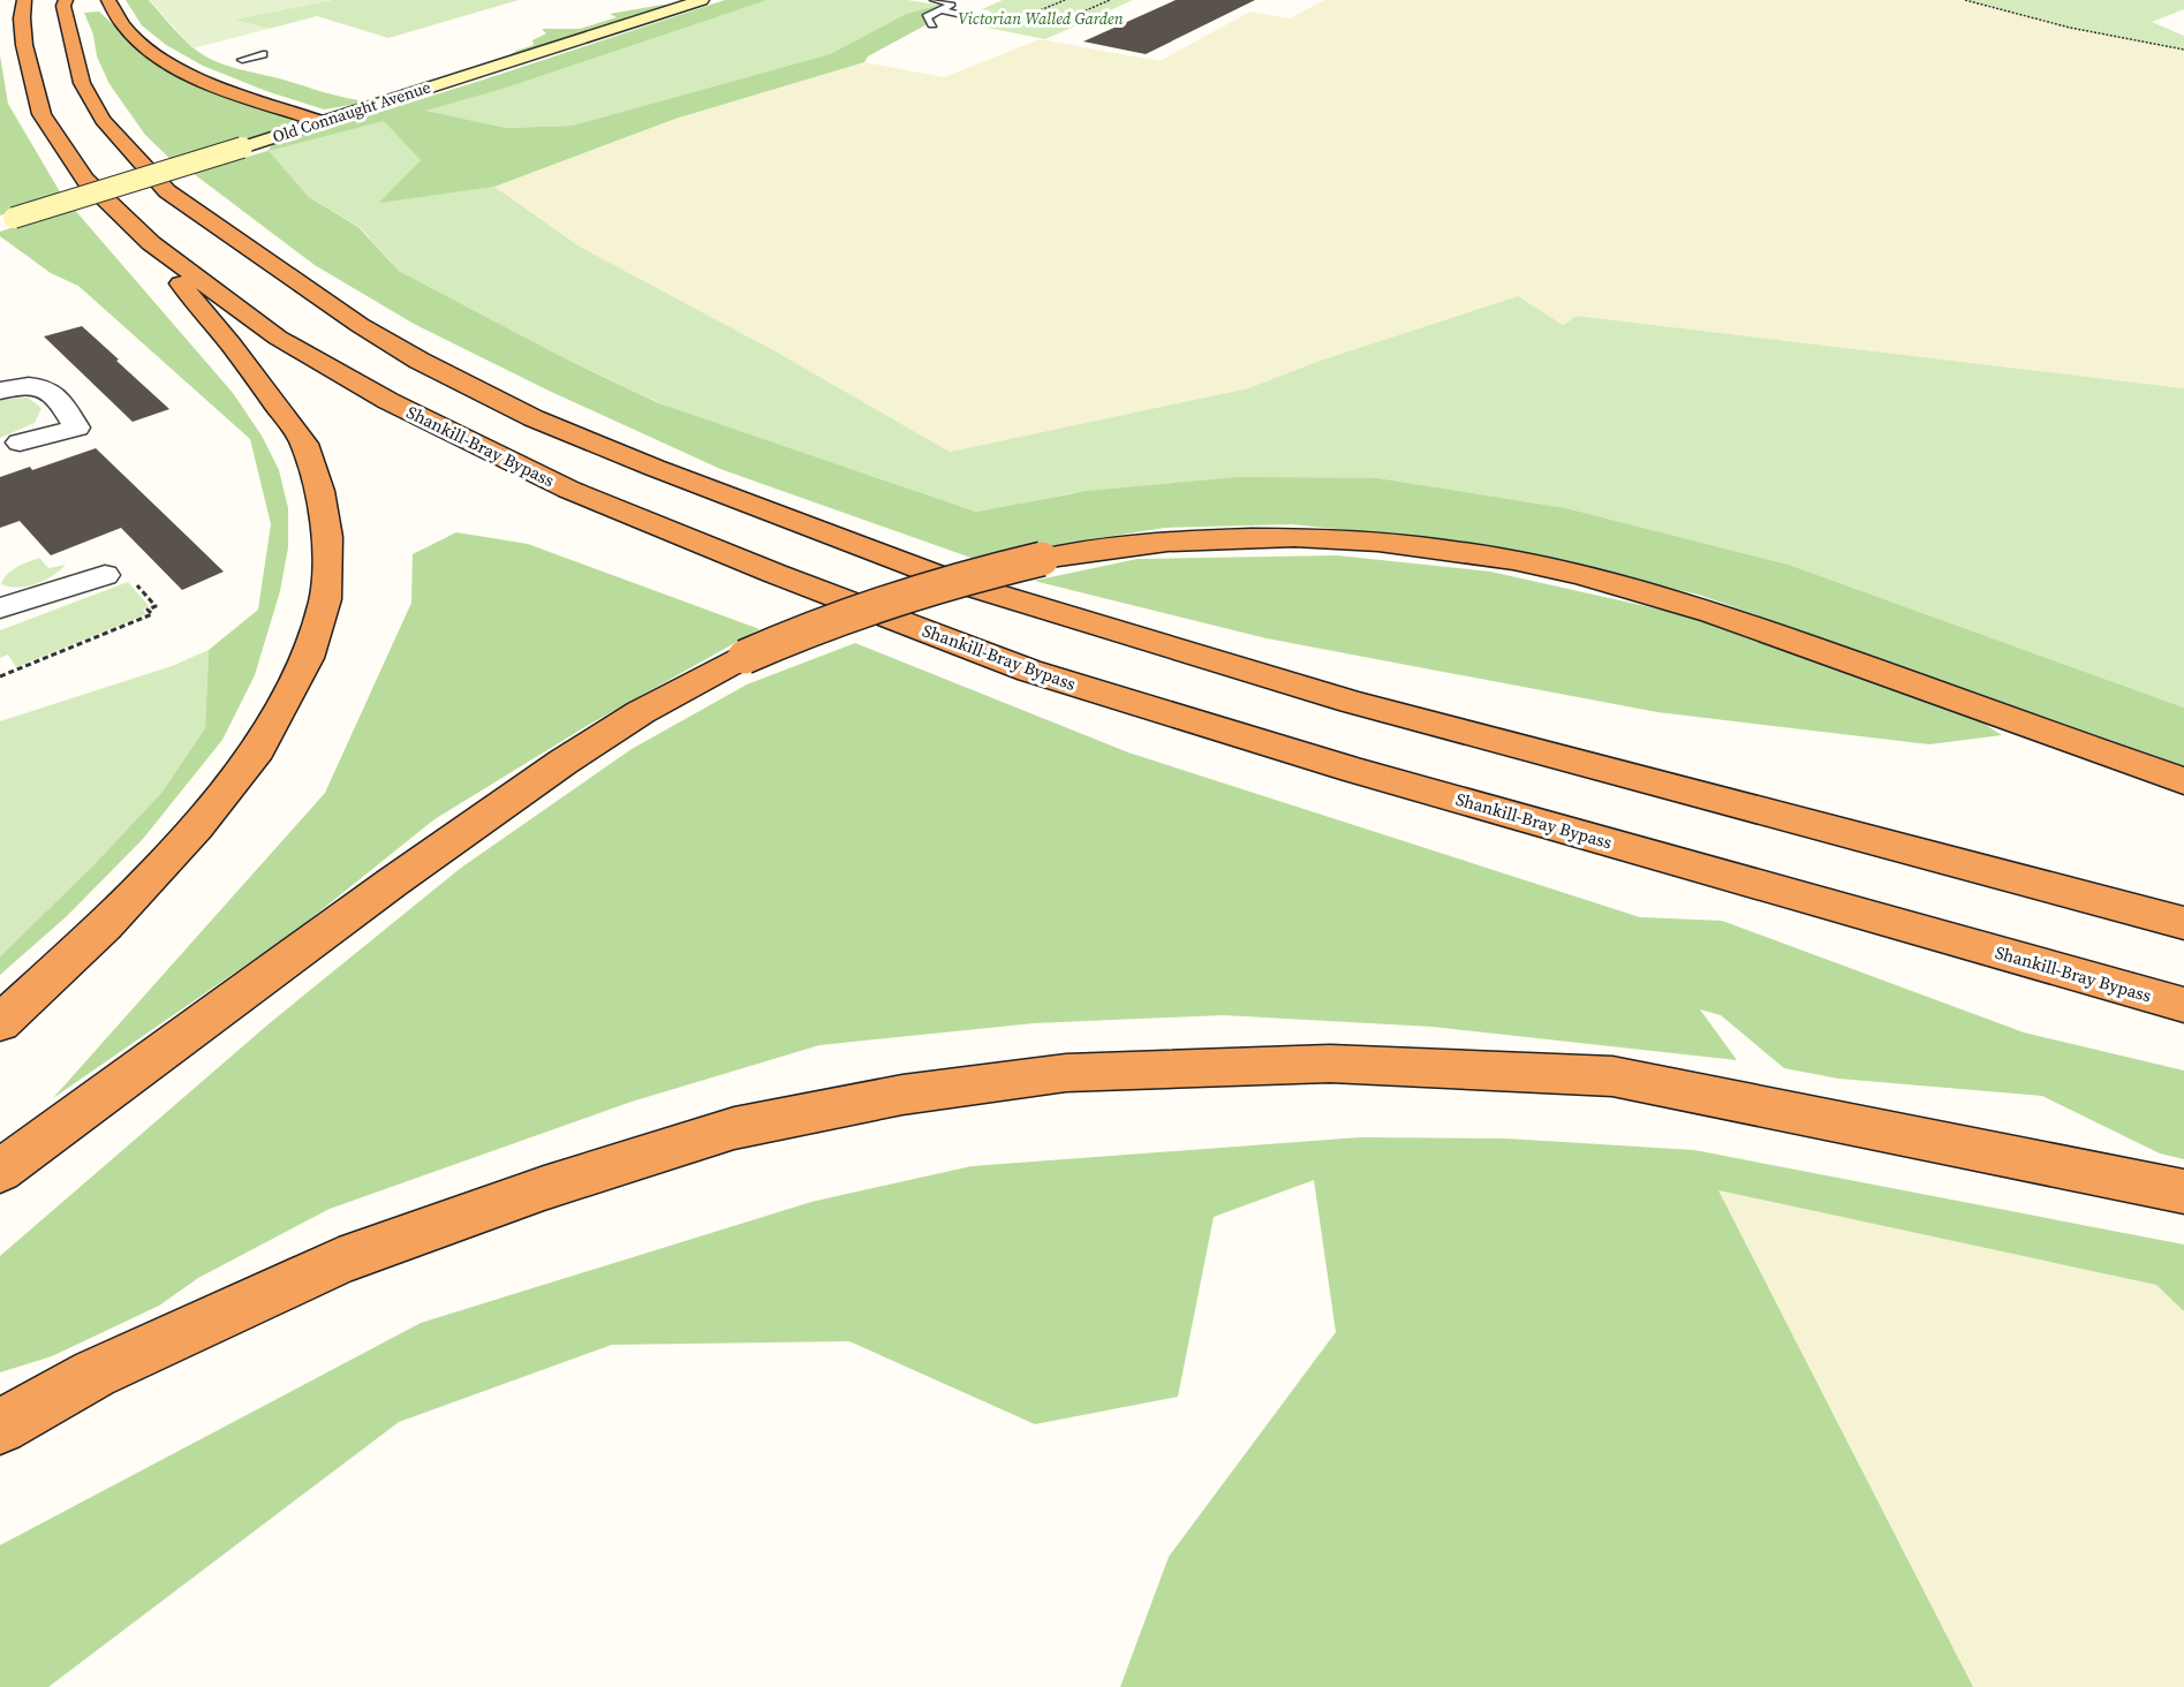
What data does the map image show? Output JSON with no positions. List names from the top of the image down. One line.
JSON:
{"streets":{"highway":["Shankill-Bray Bypass"],"street":["Old Connaught Avenue"]},"parks":["Victorian Walled Garden"]}
